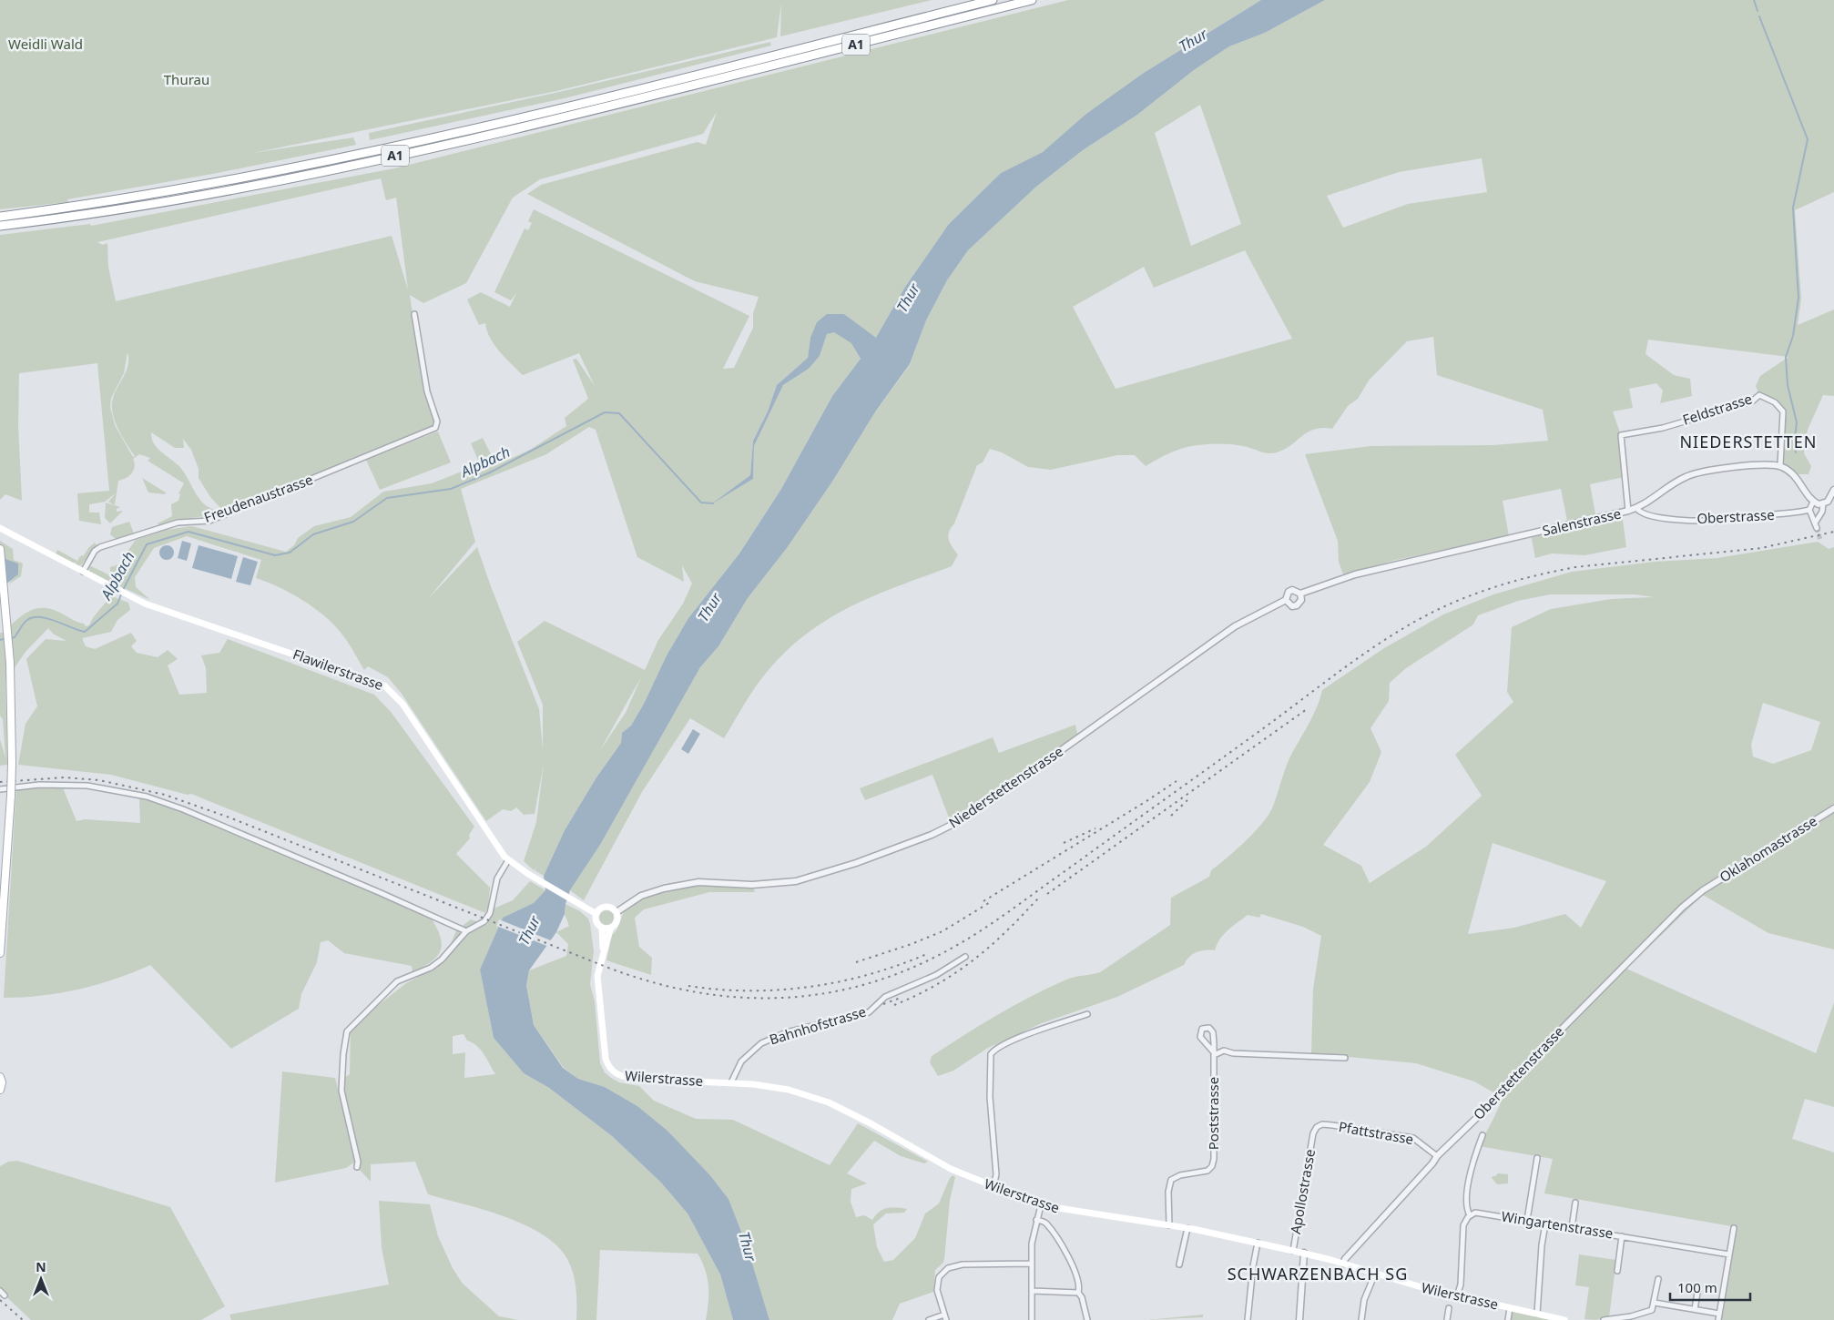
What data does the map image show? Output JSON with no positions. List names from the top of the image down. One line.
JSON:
{"streets":{"highway":["A1"],"main road":["Flawilerstrasse","Wilerstrasse"],"street":["Feldstrasse","Freudenaustrasse","Oberstrasse","Salenstrasse","Niederstettenstrasse","Oklahomastrasse","Bahnhofstrasse","Oberstettenstrasse","Poststrasse","Pfattstrasse","Apollostrasse","Wingartenstrasse"]},"crossings":[["Feldstrasse","Salenstrasse"],["Freudenaustrasse","Flawilerstrasse"],["Oberstrasse","Salenstrasse"],["Salenstrasse","Niederstettenstrasse"],["Flawilerstrasse","Niederstettenstrasse"],["Flawilerstrasse","Wilerstrasse"],["Niederstettenstrasse","Wilerstrasse"],["Oklahomastrasse","Oberstettenstrasse"],["Bahnhofstrasse","Wilerstrasse"],["Oberstettenstrasse","Wilerstrasse"],["Oberstettenstrasse","Pfattstrasse"],["Wilerstrasse","Poststrasse"],["Wilerstrasse","Apollostrasse"],["Pfattstrasse","Apollostrasse"]],"districts":["NIEDERSTETTEN","SCHWARZENBACH SG"],"water":["Thur","Alpbach"],"parks":["Weidli Wald","Thurau"],"scale_bar":"100 m","north":"top"}
